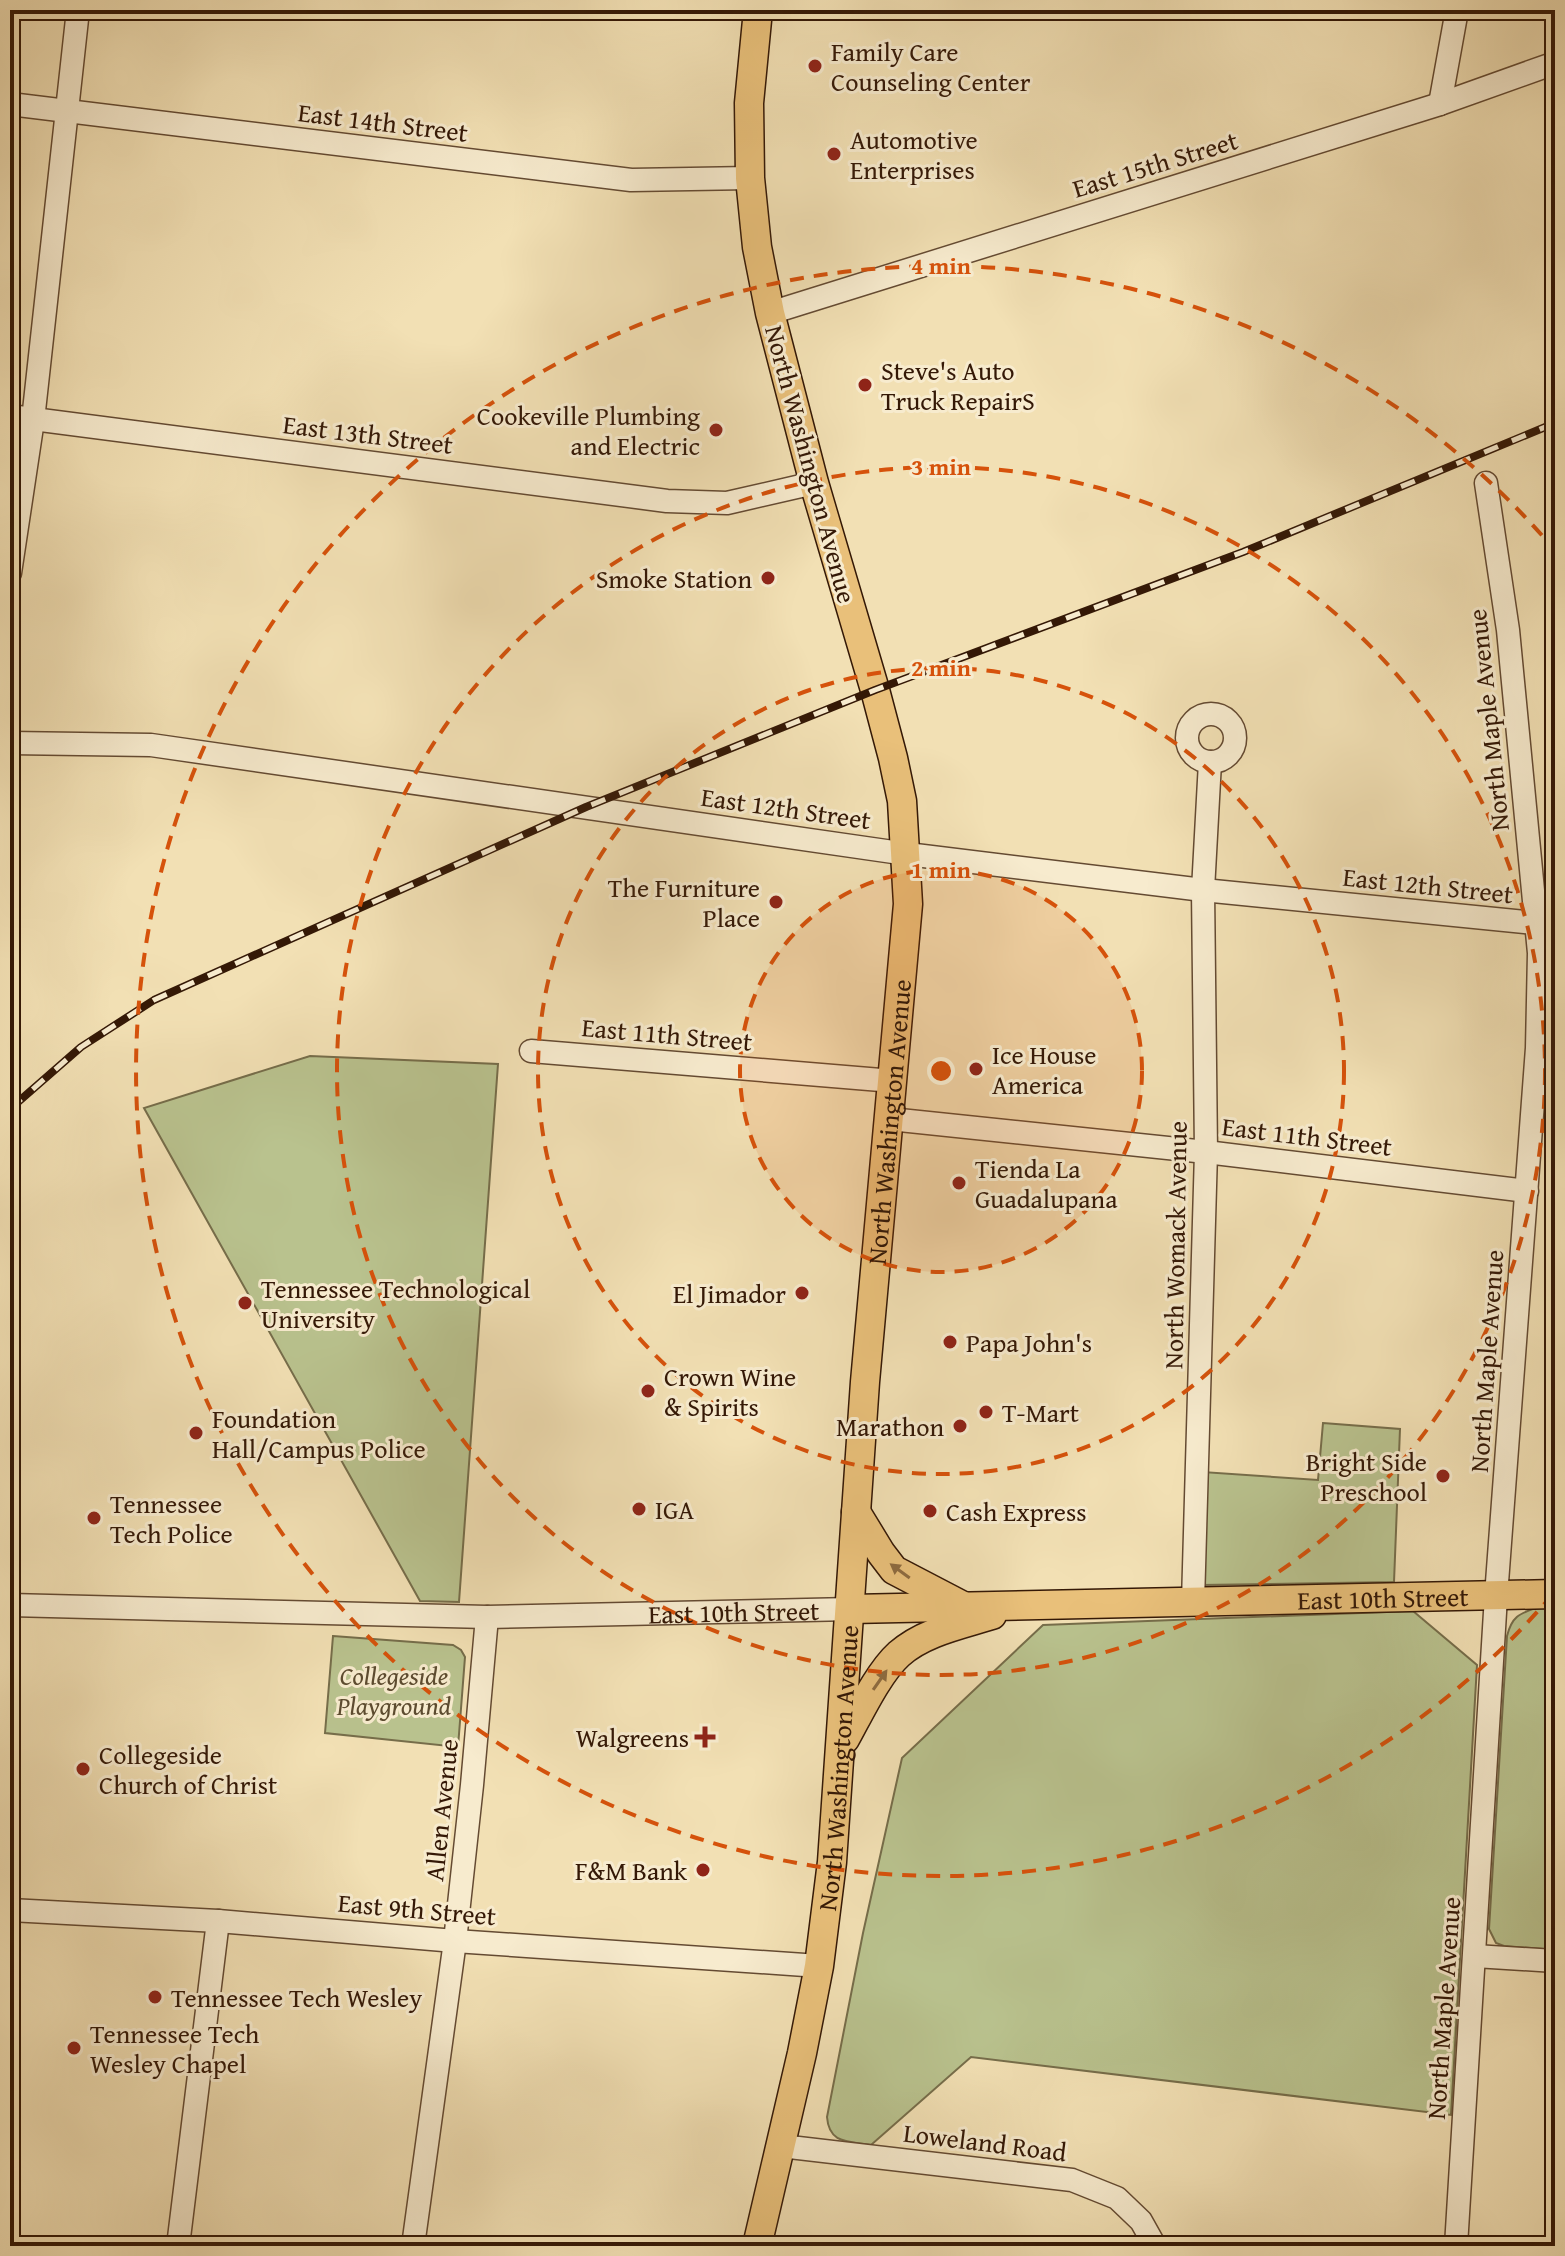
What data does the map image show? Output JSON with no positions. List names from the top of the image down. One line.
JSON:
{"streets":{"main road":["North Washington Avenue","East 10th Street"],"street":["East 14th Street","East 15th Street","East 13th Street","North Maple Avenue","East 12th Street","East 11th Street","North Womack Avenue","Allen Avenue","East 9th Street","Loweland Road"]},"crossings":[["East 14th Street","North Washington Avenue"],["East 15th Street","North Washington Avenue"],["East 13th Street","North Washington Avenue"],["North Washington Avenue","East 12th Street"],["North Washington Avenue","East 11th Street"],["North Washington Avenue","East 10th Street"],["North Washington Avenue","East 9th Street"],["North Washington Avenue","Loweland Road"],["North Maple Avenue","East 12th Street"],["North Maple Avenue","East 11th Street"],["North Maple Avenue","East 10th Street"],["East 12th Street","North Womack Avenue"],["East 11th Street","North Womack Avenue"],["North Womack Avenue","East 10th Street"],["East 10th Street","Allen Avenue"],["Allen Avenue","East 9th Street"]],"parks":["Collegeside Playground"],"places":{"other":["Family Care Counseling Center","Automotive Enterprises","Steve's Auto Truck RepairS","Cookeville Plumbing and Electric","Smoke Station","The Furniture Place","Ice House America","Tienda La Guadalupana","El Jimador","Tennessee Technological University","Papa John's","Crown Wine & Spirits","T-Mart","Marathon","Foundation Hall/Campus Police","Bright Side Preschool","IGA","Cash Express","Tennessee Tech Police","Collegeside Church of Christ","F&M Bank","Tennessee Tech Wesley","Tennessee Tech Wesley Chapel"],"health":["Walgreens"]},"rings":["4 min","3 min","2 min","1 min"]}
